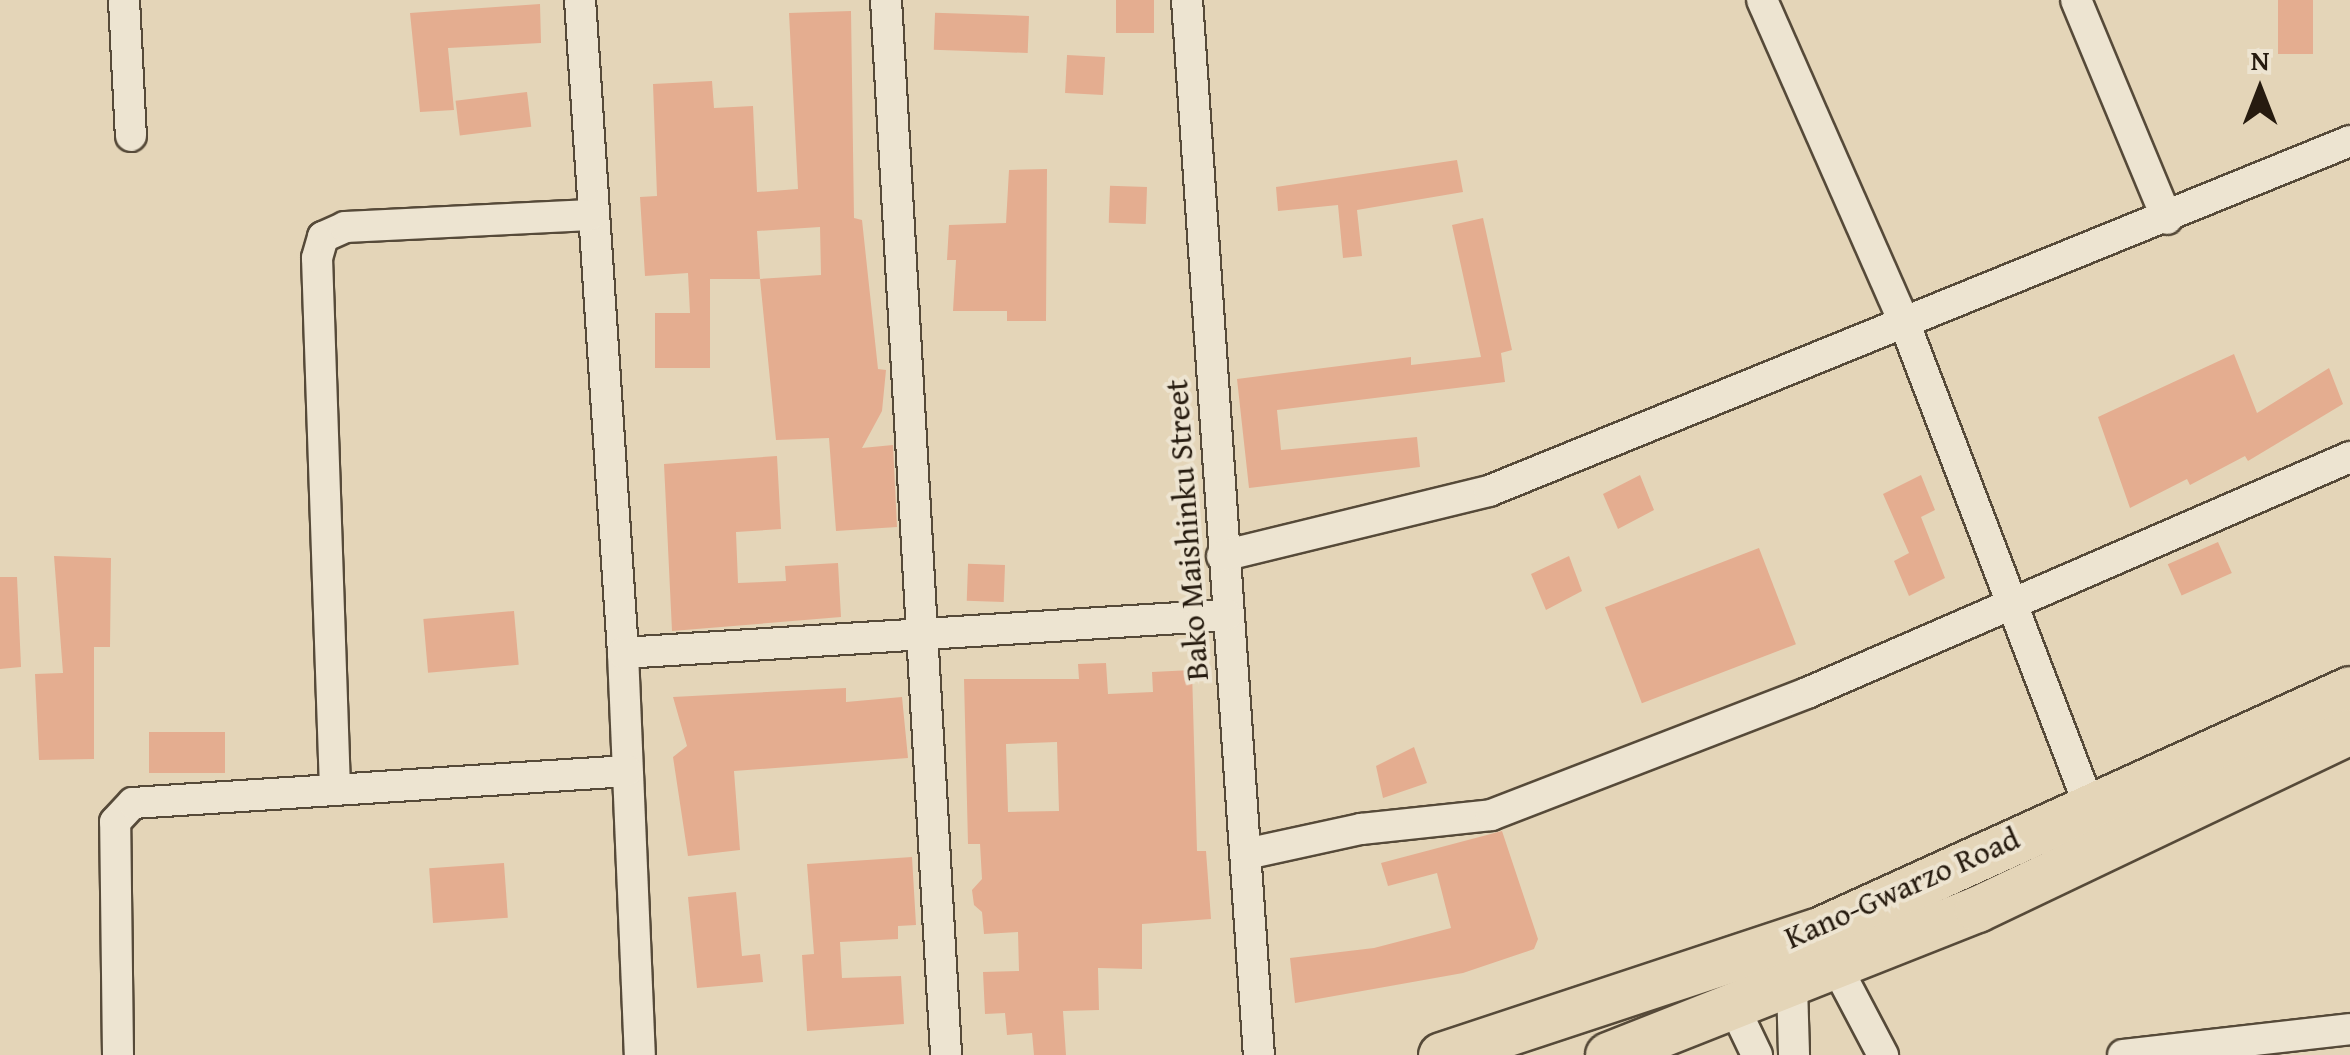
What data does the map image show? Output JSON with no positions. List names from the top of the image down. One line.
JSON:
{"streets":{"main road":["Kano-Gwarzo Road"],"street":["Bako Maishinku Street"]},"north":"top"}
